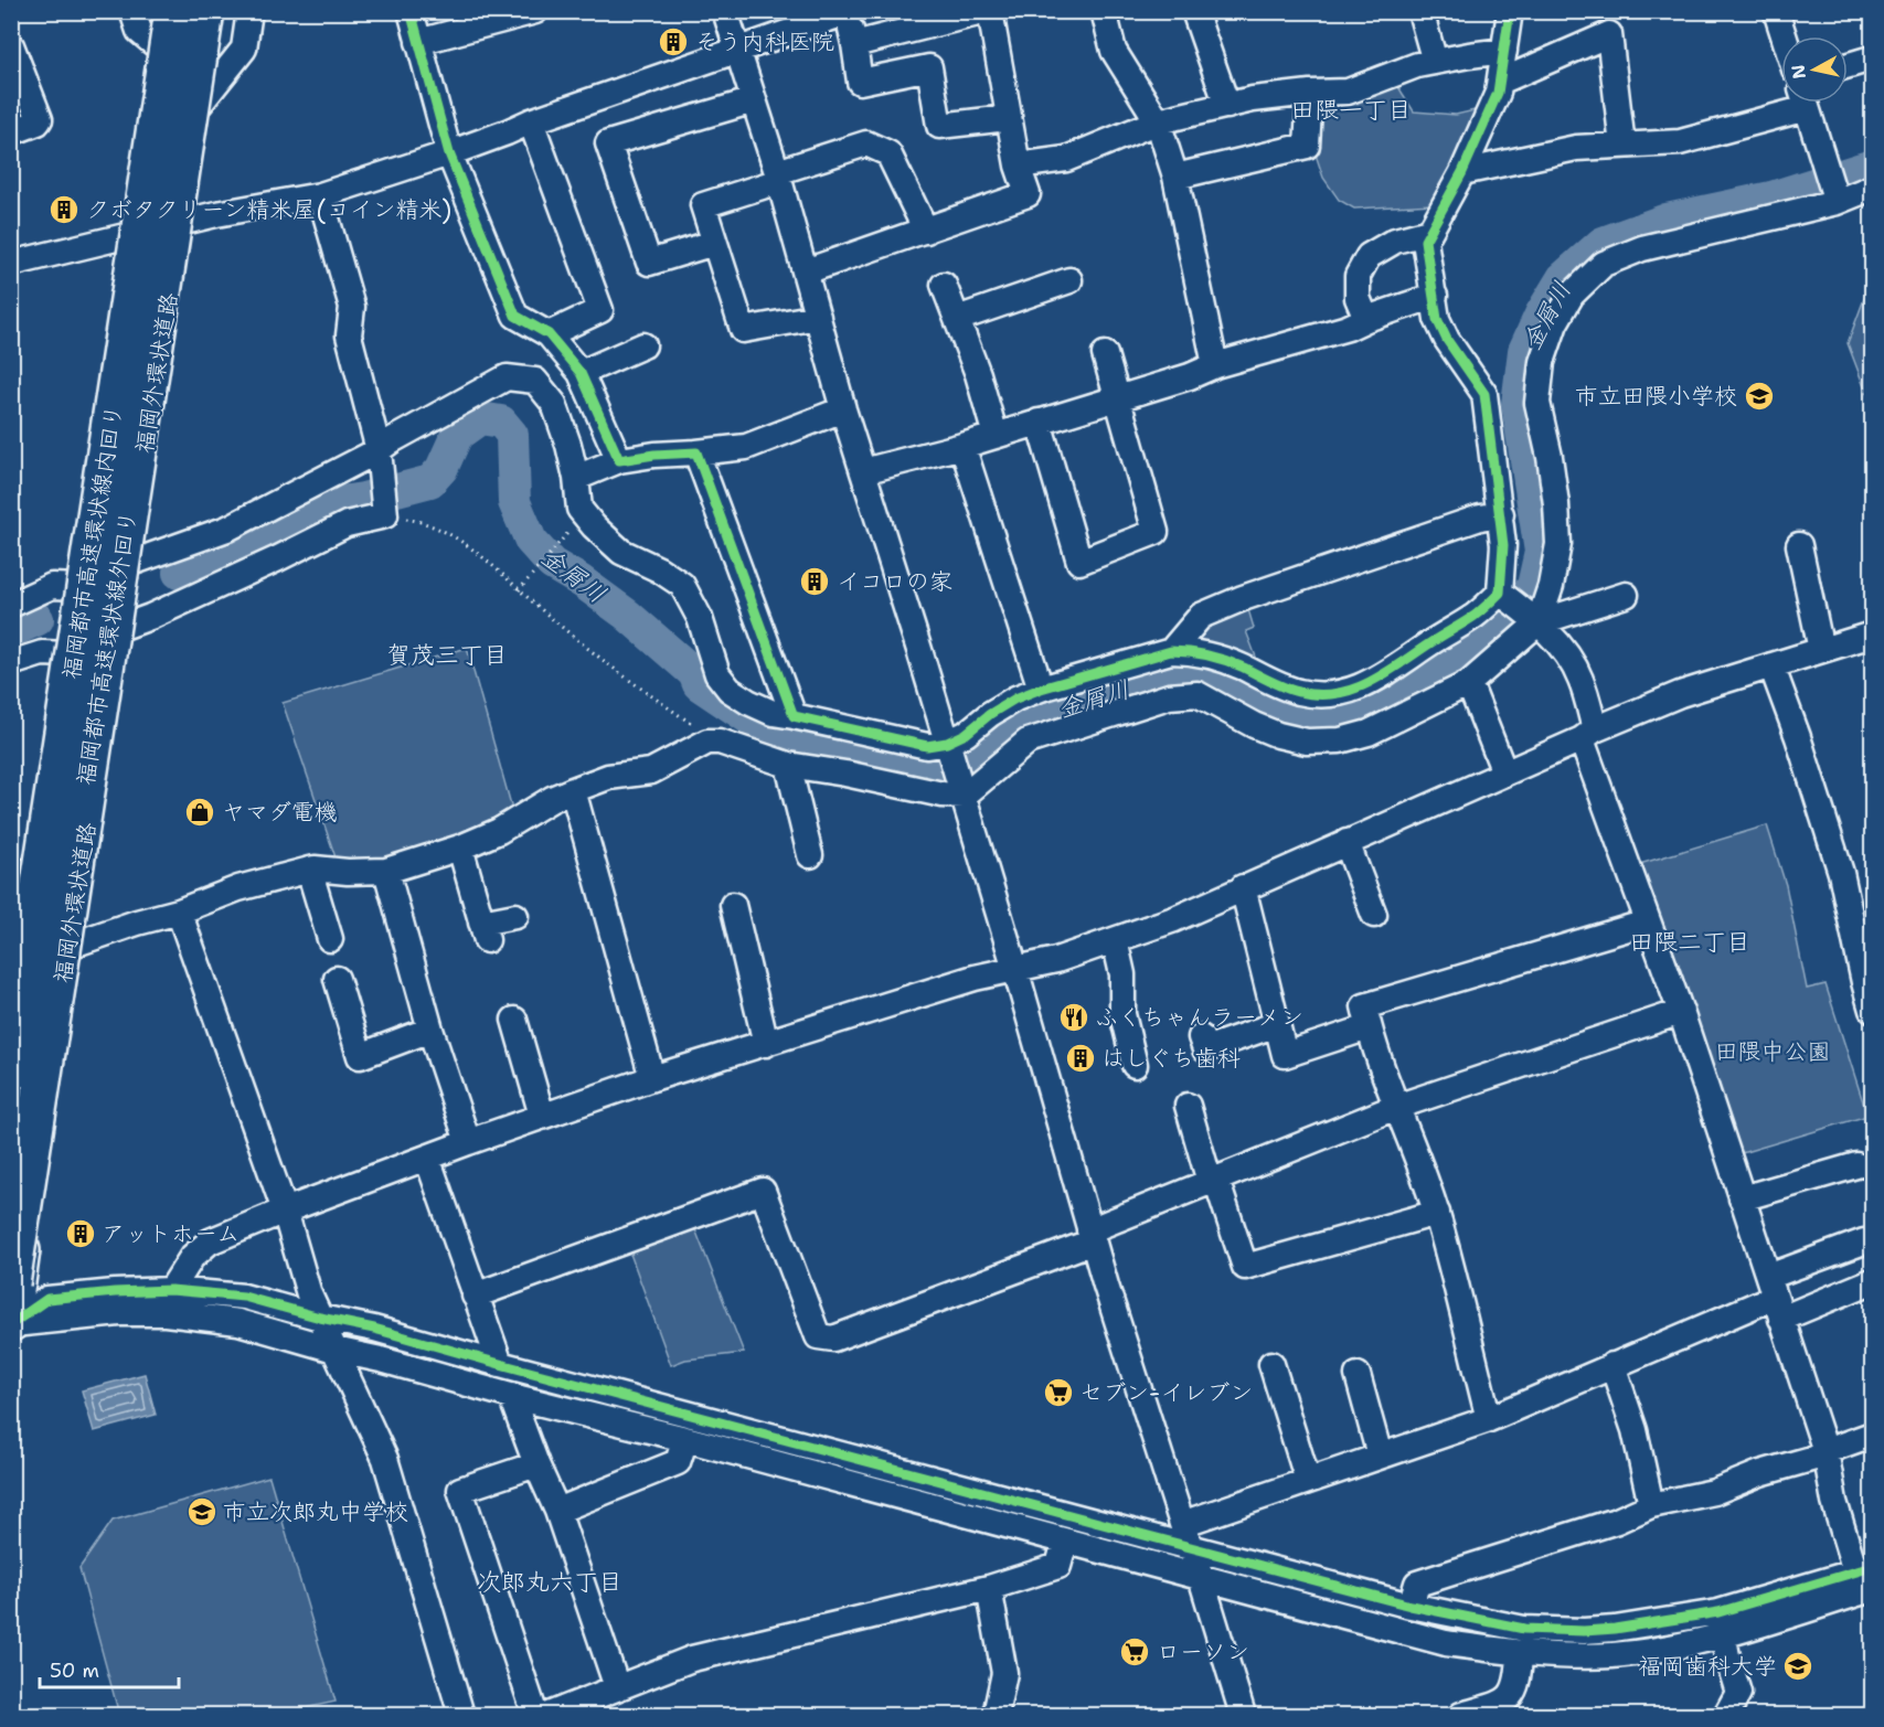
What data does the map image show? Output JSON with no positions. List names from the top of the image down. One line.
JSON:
{"streets":{"highway":["福岡外環状道路","福岡都市高速環状線内回り","福岡都市高速環状線外回り"]},"crossings":[["福岡外環状道路","福岡都市高速環状線内回り"],["福岡外環状道路","福岡都市高速環状線外回り"]],"districts":["田隈一丁目","賀茂三丁目","田隈二丁目","次郎丸六丁目"],"water":["金屑川"],"parks":["田隈中公園"],"places":{"building":["そう内科医院","クボタクリーン精米屋(コイン精米)","イコロの家","はしぐち歯科","アットホーム"],"school or university":["市立田隈小学校","市立次郎丸中学校","福岡歯科大学"],"shop":["ヤマダ電機"],"restaurant":["ふくちゃんラーメン"],"supermarket":["セブン-イレブン","ローソン"]},"scale_bar":"50 m","north":"left"}
